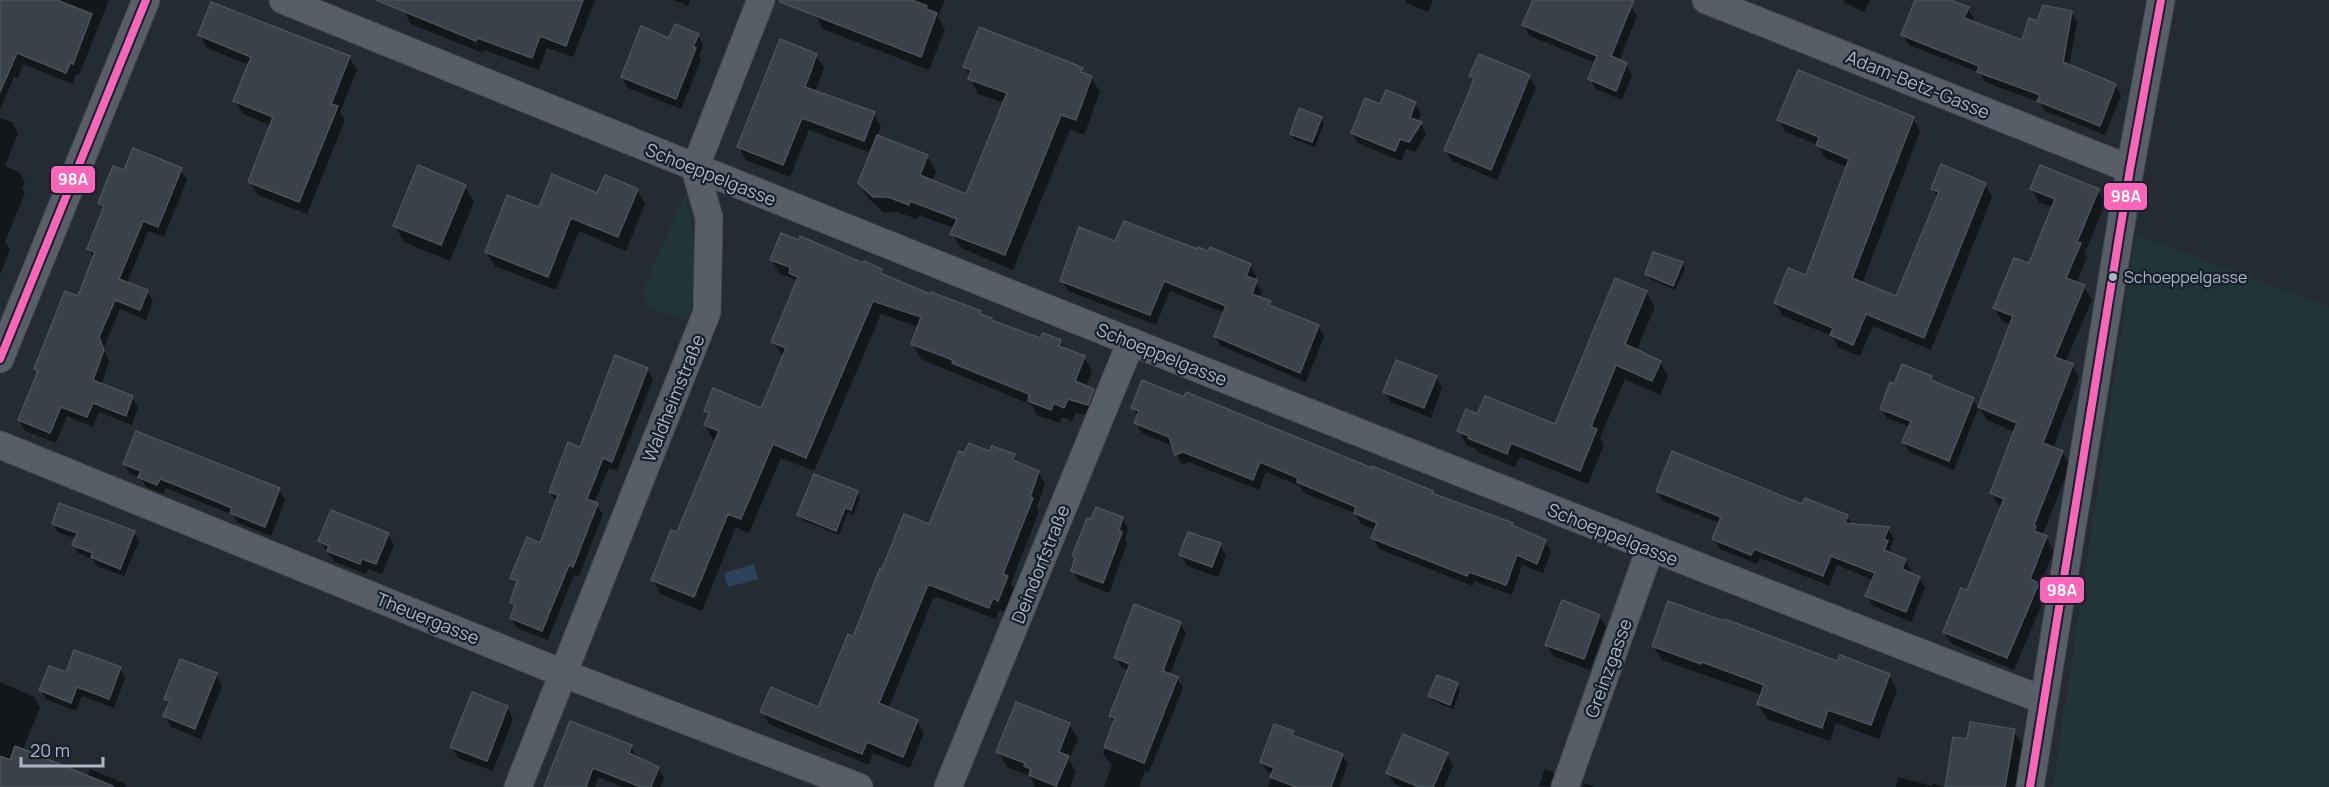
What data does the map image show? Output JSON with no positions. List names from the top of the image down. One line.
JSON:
{"streets":{"street":["Adam-Betz-Gasse","Schoeppelgasse","Waldheimstraße","Deindorfstraße","Theuergasse","Greinzgasse"]},"crossings":[["Schoeppelgasse","Waldheimstraße"],["Schoeppelgasse","Deindorfstraße"],["Schoeppelgasse","Greinzgasse"],["Waldheimstraße","Theuergasse"]],"places":["Schoeppelgasse"],"lines":["transit line 98A"],"scale_bar":"20 m"}
